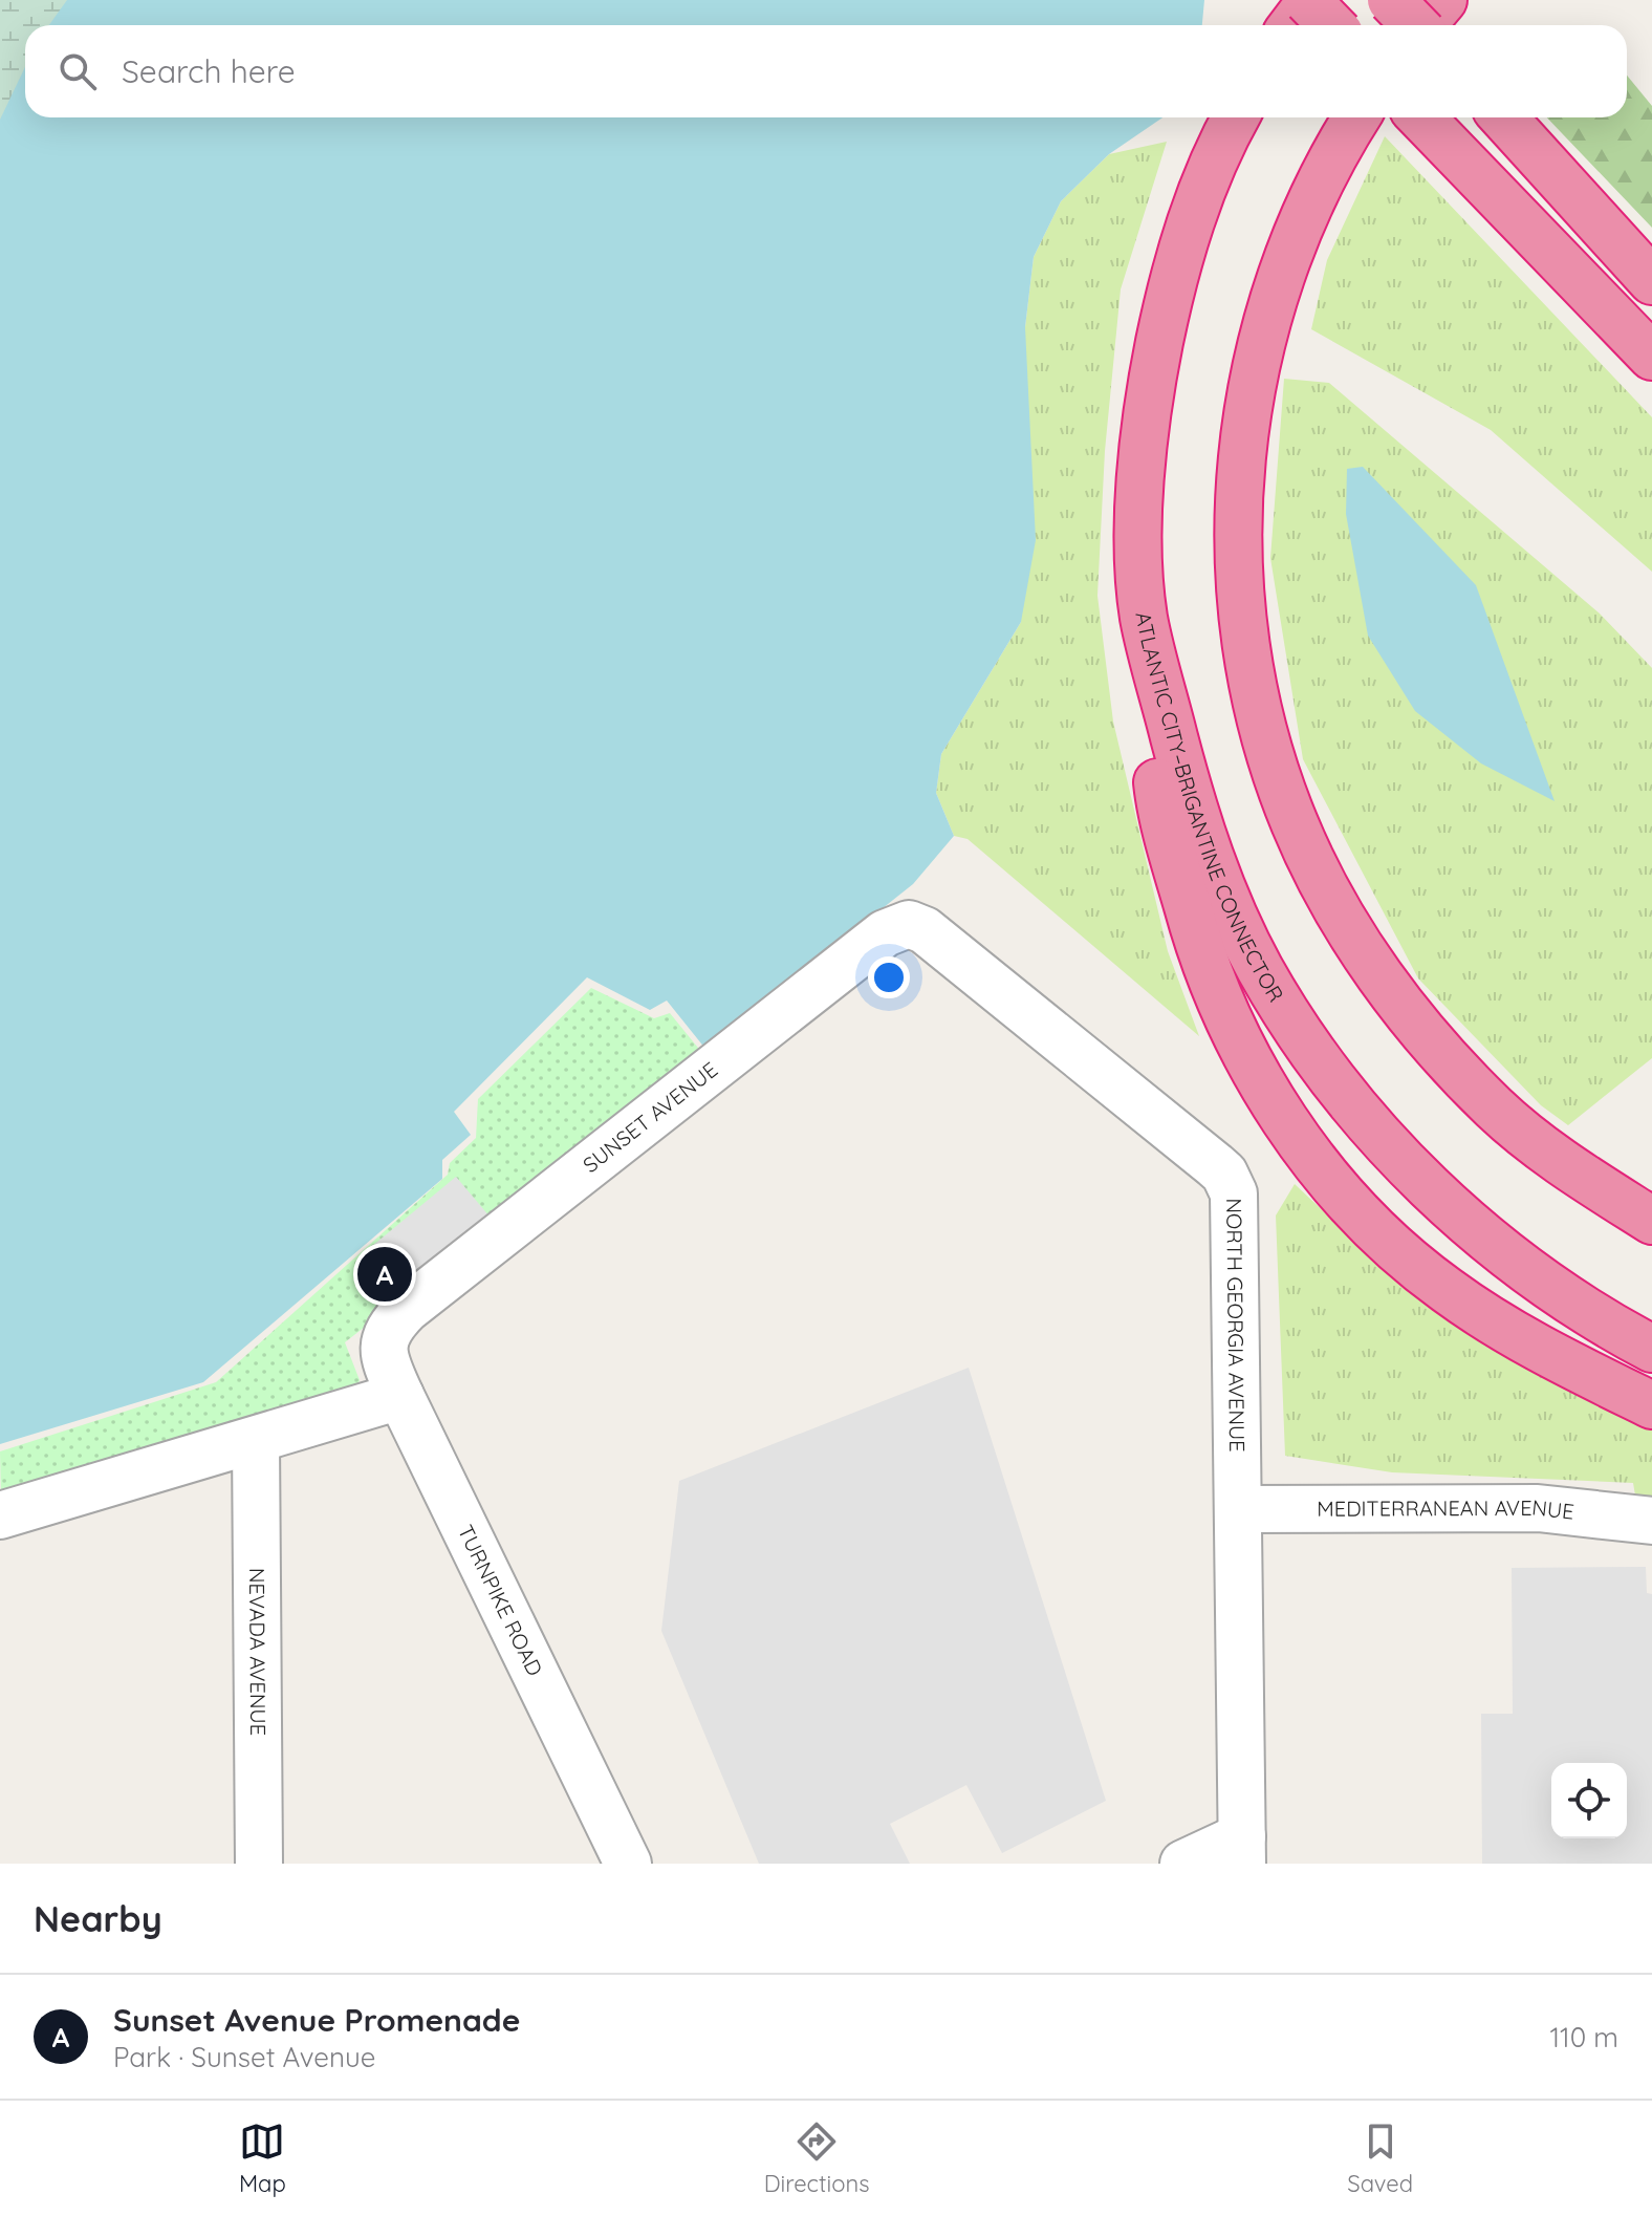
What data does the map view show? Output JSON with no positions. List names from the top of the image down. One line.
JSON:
{"streets":{"highway":["ATLANTIC CITY–BRIGANTINE CONNECTOR"],"street":["SUNSET AVENUE","NORTH GEORGIA AVENUE","MEDITERRANEAN AVENUE","TURNPIKE ROAD","NEVADA AVENUE"]},"crossings":[["SUNSET AVENUE","NORTH GEORGIA AVENUE"],["SUNSET AVENUE","TURNPIKE ROAD"],["NORTH GEORGIA AVENUE","MEDITERRANEAN AVENUE"]],"page":{"search":"Search here","pins":"A","heading":"Nearby","list":[{"mark":"A","name":"Sunset Avenue Promenade","note":"Park · Sunset Avenue","value":"110 m"}],"nav":["Map","Directions","Saved"]}}
